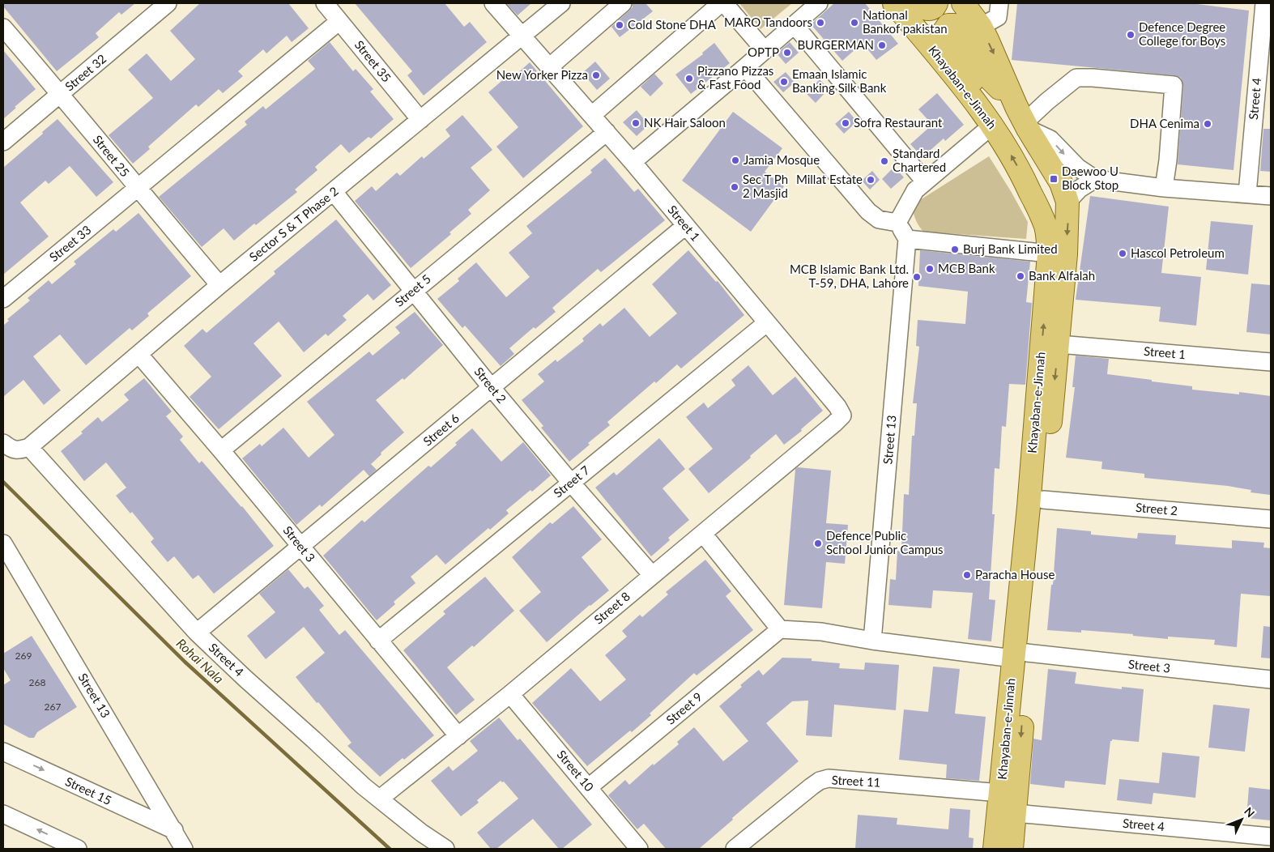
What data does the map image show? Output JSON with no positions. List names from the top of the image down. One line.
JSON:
{"streets":{"main road":["Khayaban-e-Jinnah"],"street":["Street 35","Street 32","Street 4","Street 25","Street 1","Sector S & T Phase 2","Street 33","Street 5","Street 2","Street 6","Street 13","Street 7","Street 3","Street 8","Street 9","Street 10","Street 11","Street 15"]},"crossings":[["Street 35","Sector S & T Phase 2"],["Street 35","Street 33"],["Street 32","Street 25"],["Khayaban-e-Jinnah","Street 4"],["Khayaban-e-Jinnah","Street 1"],["Khayaban-e-Jinnah","Street 2"],["Khayaban-e-Jinnah","Street 3"],["Khayaban-e-Jinnah","Street 11"],["Street 4","Sector S & T Phase 2"],["Street 4","Street 6"],["Street 4","Street 8"],["Street 25","Sector S & T Phase 2"],["Street 25","Street 33"],["Street 1","Sector S & T Phase 2"],["Street 1","Street 5"],["Street 1","Street 6"],["Street 1","Street 7"],["Street 1","Street 8"],["Sector S & T Phase 2","Street 2"],["Sector S & T Phase 2","Street 3"],["Street 5","Street 2"],["Street 5","Street 3"],["Street 2","Street 6"],["Street 2","Street 7"],["Street 2","Street 8"],["Street 6","Street 3"],["Street 13","Street 15"],["Street 7","Street 3"],["Street 3","Street 8"],["Street 8","Street 10"],["Street 9","Street 10"]],"water":["Rohai Nala"],"places":{"other":["MARO Tandoors","National Bankof pakistan","Cold Stone DHA","Defence Degree College for Boys","BURGERMAN","OPTP","New Yorker Pizza","Pizzano Pizzas & Fast Food","Emaan Islamic Banking Silk Bank","NK Hair Saloon","Sofra Restaurant","DHA Cenima","Jamia Mosque","Standard Chartered","Millat Estate","Sec T Ph 2 Masjid","Burj Bank Limited","Hascol Petroleum","MCB Bank","Bank Alfalah","MCB Islamic Bank Ltd. T-59, DHA, Lahore","Defence Public School Junior Campus","Paracha House"],"transit":["Daewoo U Block Stop"]},"house_numbers":["269","268","267"],"north":"top right"}
